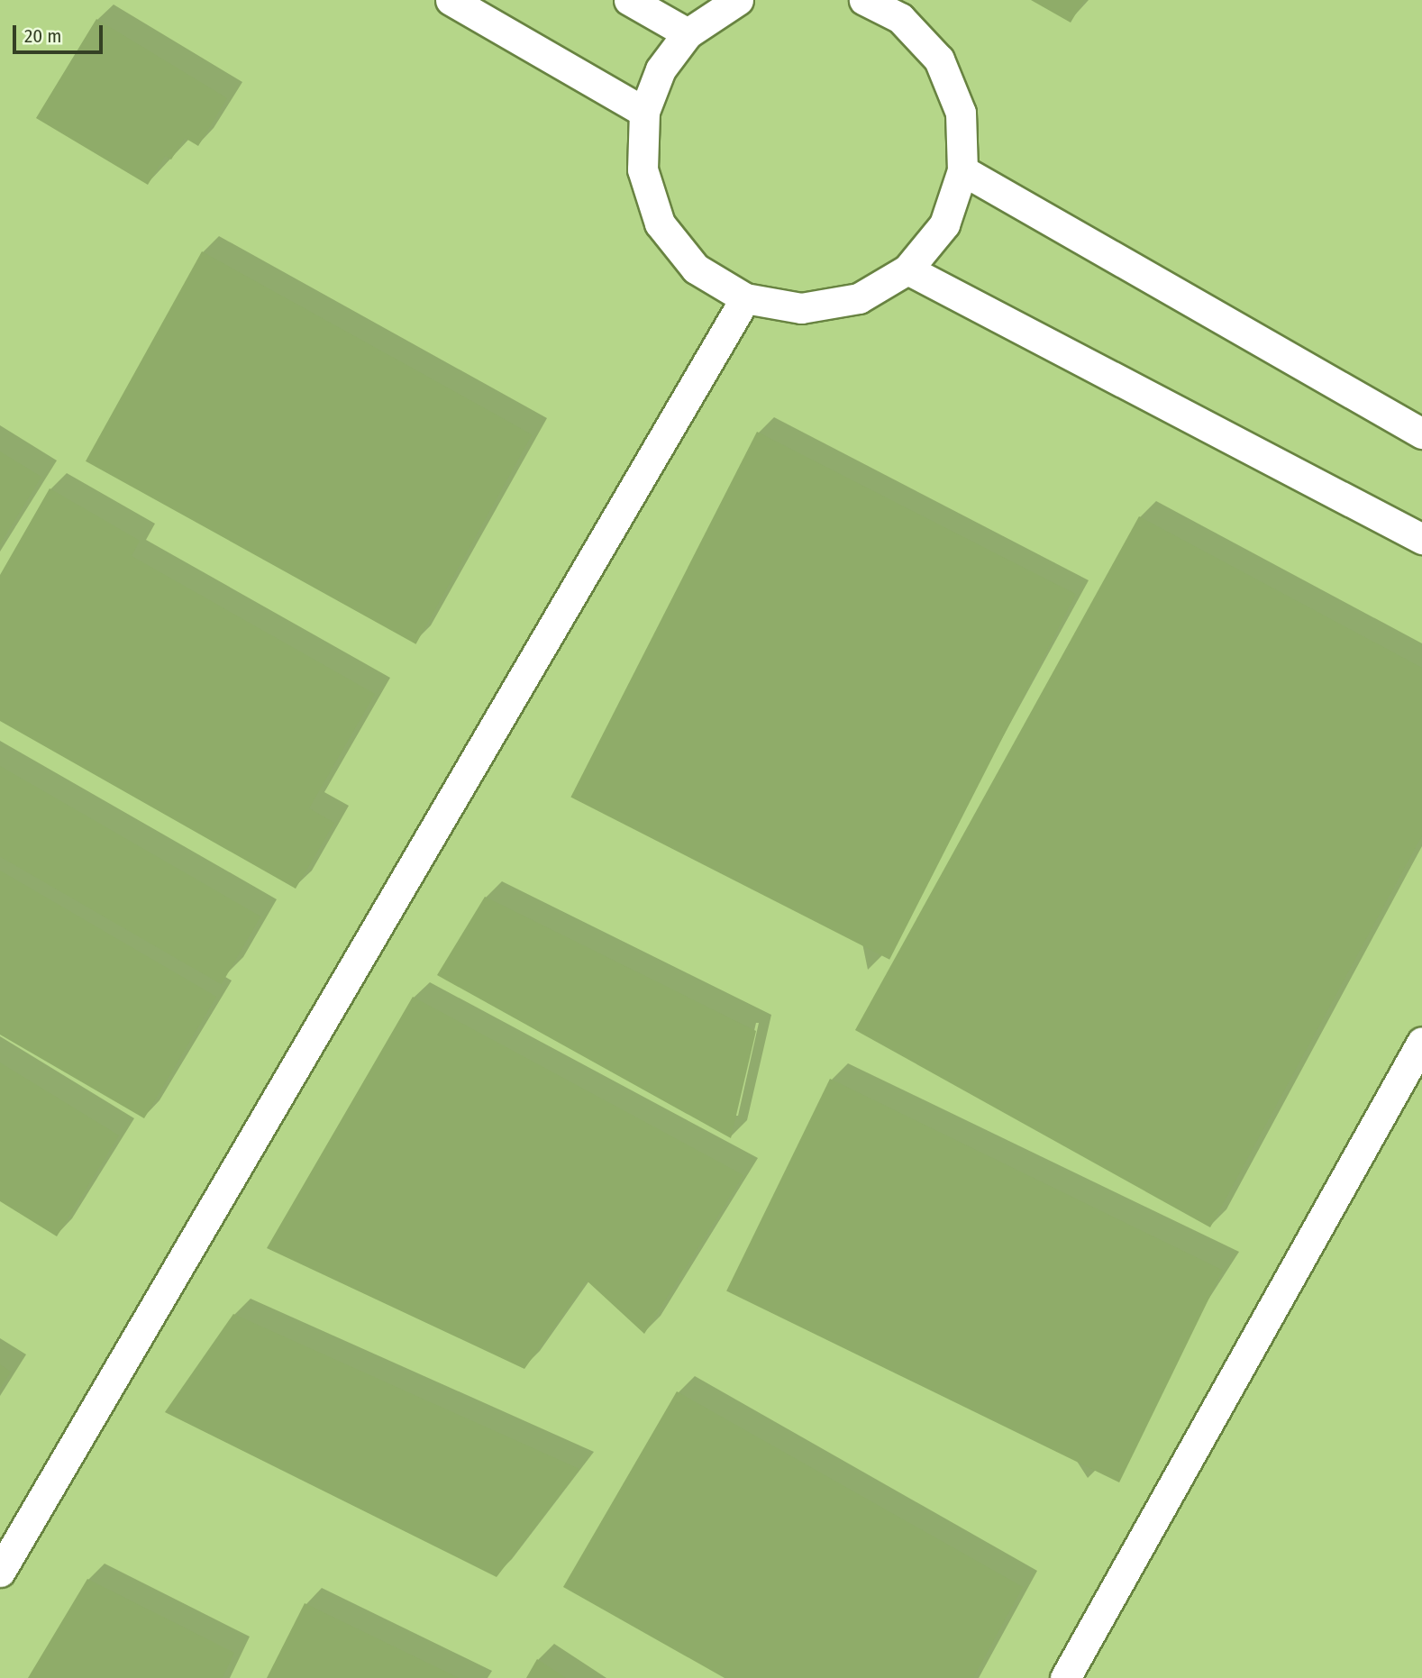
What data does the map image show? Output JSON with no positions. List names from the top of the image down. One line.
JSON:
{"scale_bar":"20 m"}
